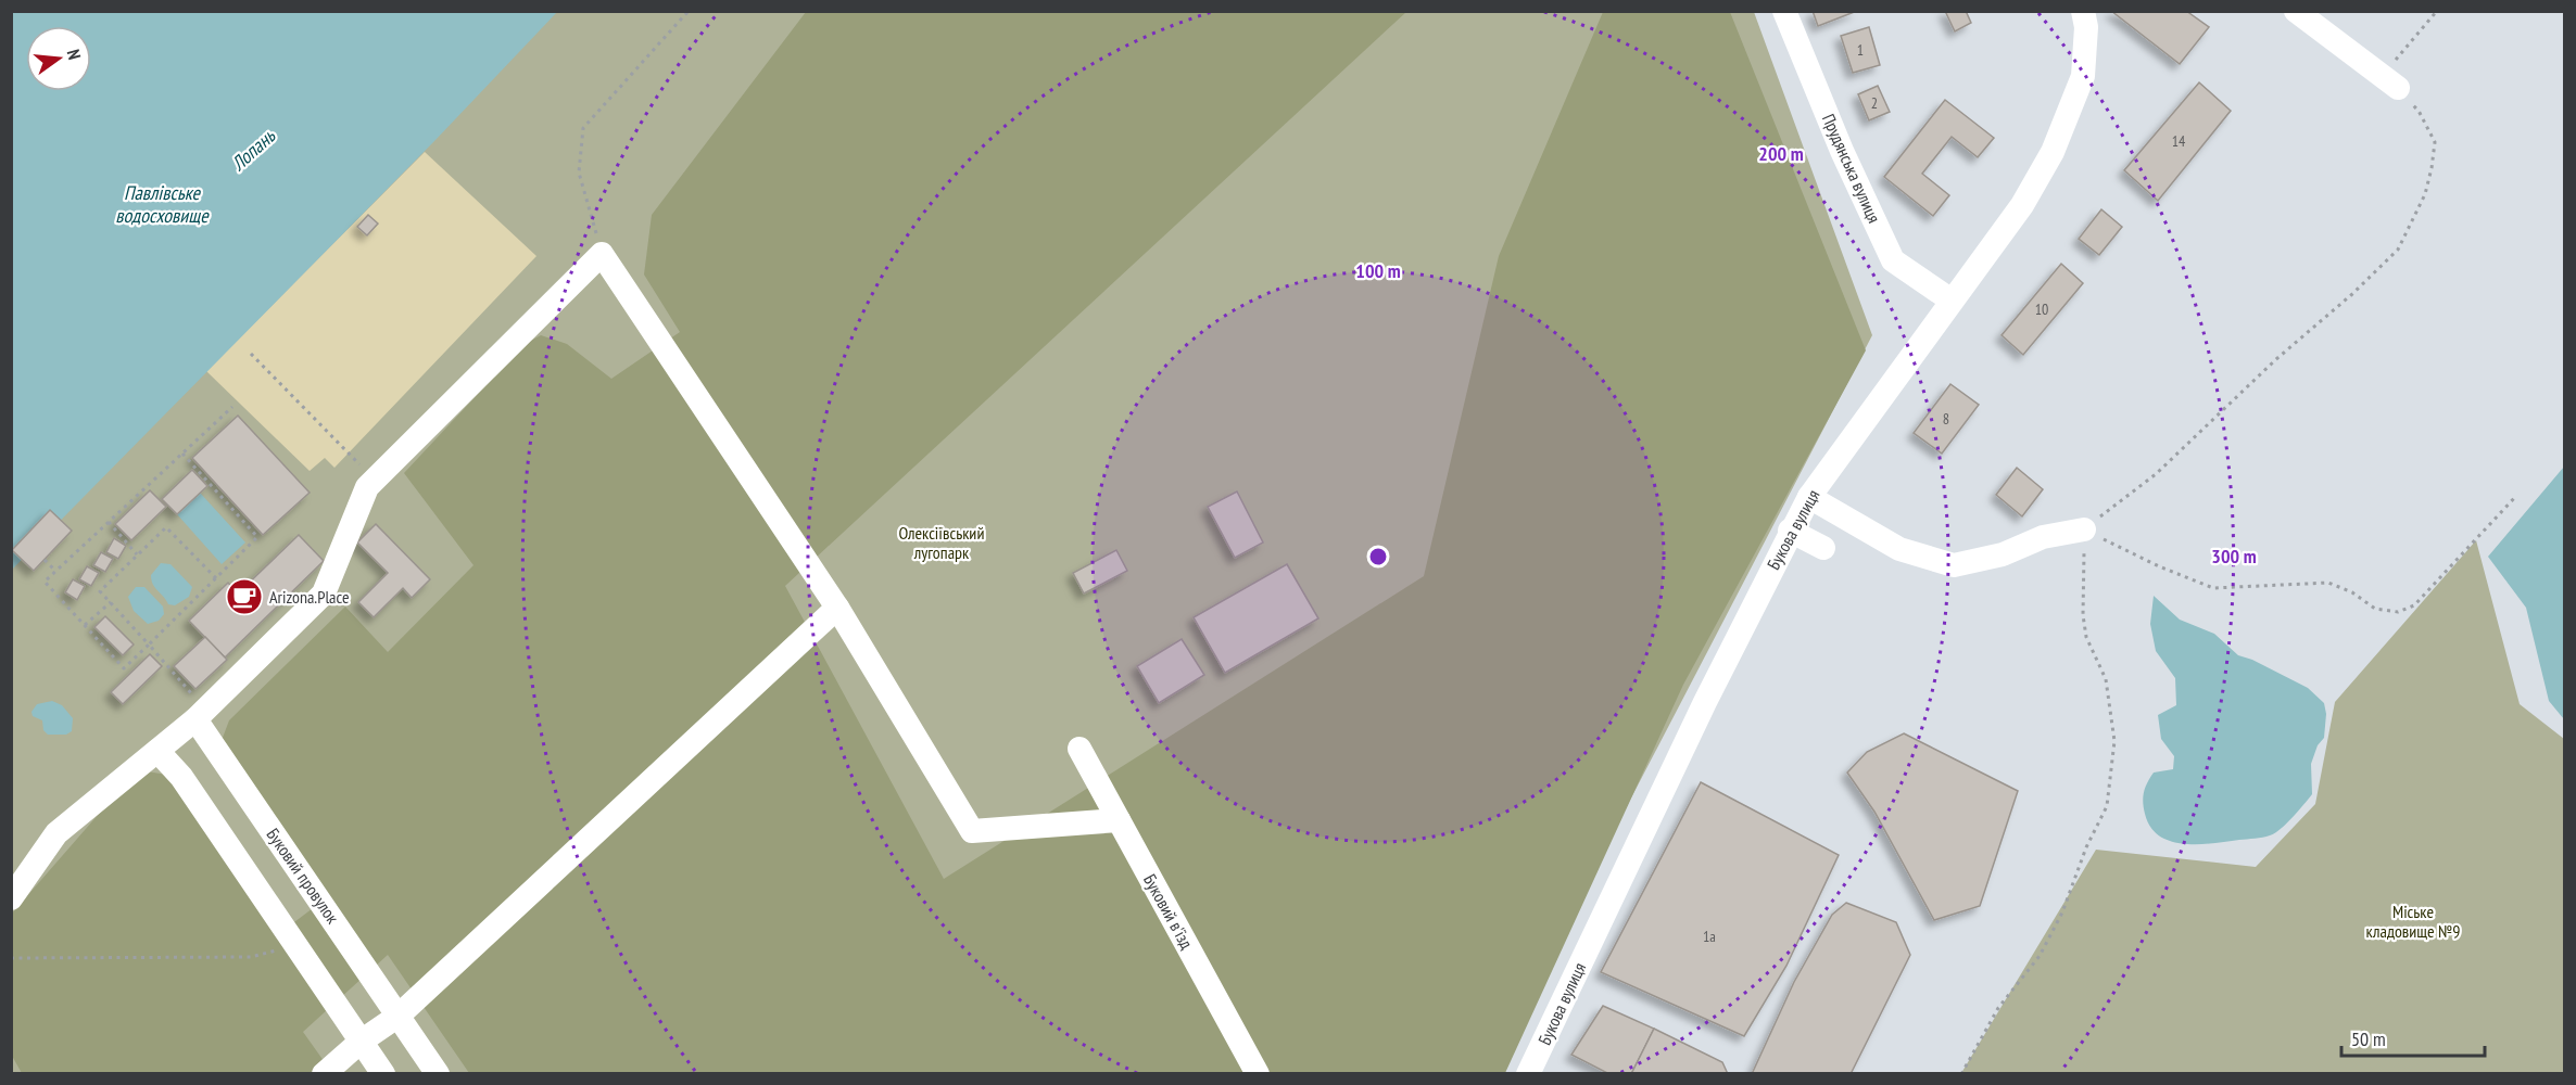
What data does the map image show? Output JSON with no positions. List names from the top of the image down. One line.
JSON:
{"streets":{"street":["Прудянська вулиця","Букова вулиця","Буковий провулок","Буковий в'їзд"]},"crossings":[["Прудянська вулиця","Букова вулиця"]],"water":["Лопань","Павлівське водосховище"],"parks":["Олексіївський лугопарк","Міське кладовище №9"],"places":{"cafe":["Arizona.Place"]},"house_numbers":["1","2","14","10","8","1а"],"scale_bar":"50 m","north":"right","rings":["200 m","100 m","300 m"]}
